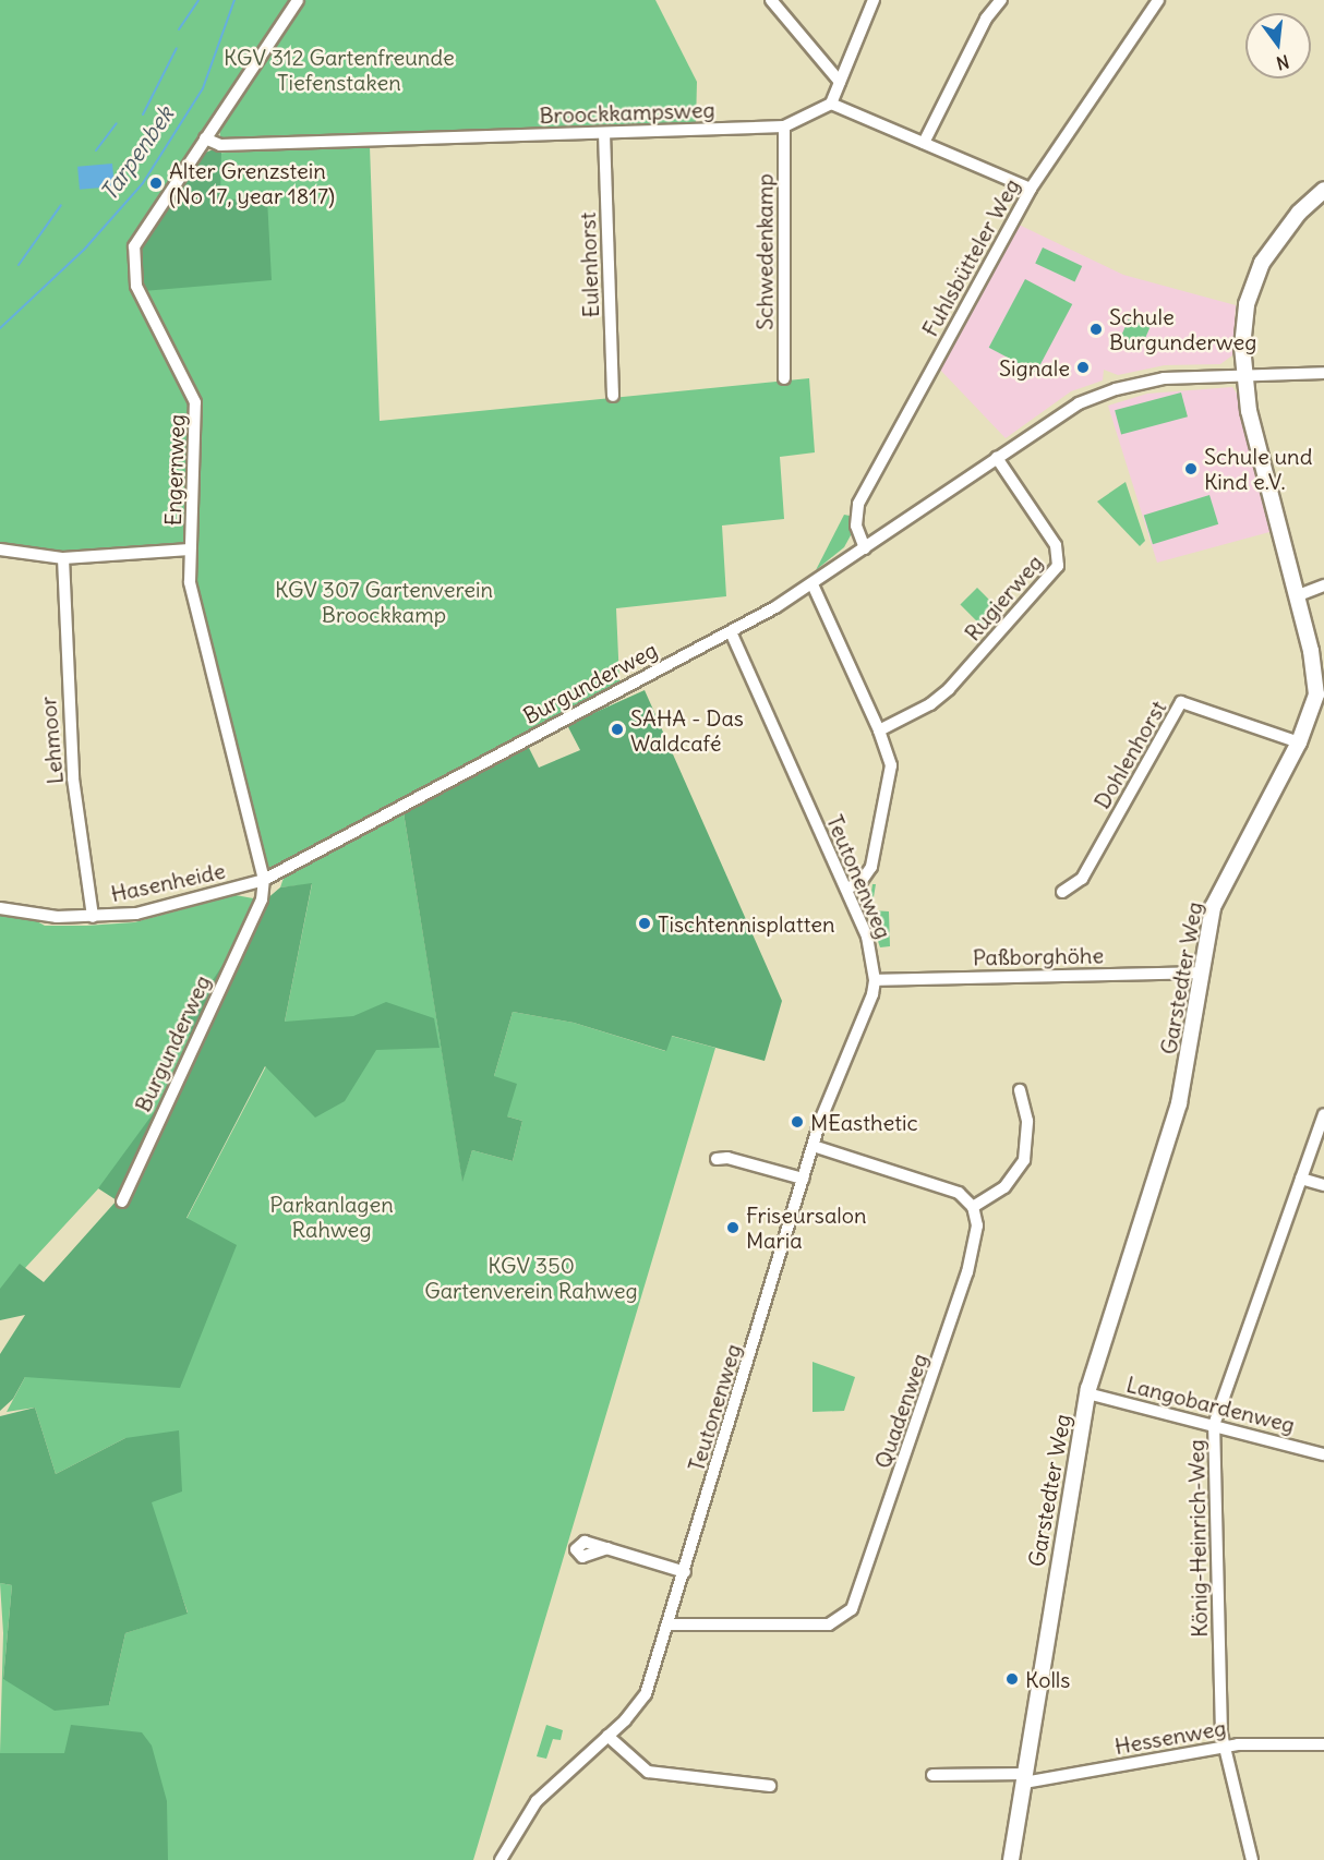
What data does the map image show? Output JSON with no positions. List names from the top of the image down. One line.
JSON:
{"streets":{"main road":["Garstedter Weg"],"street":["Broockkampsweg","Schwedenkamp","Fuhlsbütteler Weg","Eulenhorst","Engernweg","Rugierweg","Burgunderweg","Lehmoor","Dohlenhorst","Teutonenweg","Hasenheide","Paßborghöhe","Langobardenweg","Quadenweg","König-Heinrich-Weg","Hessenweg"]},"crossings":[["Broockkampsweg","Schwedenkamp"],["Broockkampsweg","Eulenhorst"],["Broockkampsweg","Engernweg"],["Fuhlsbütteler Weg","Burgunderweg"],["Engernweg","Burgunderweg"],["Engernweg","Hasenheide"],["Rugierweg","Burgunderweg"],["Burgunderweg","Teutonenweg"],["Burgunderweg","Hasenheide"],["Burgunderweg","Garstedter Weg"],["Lehmoor","Hasenheide"],["Dohlenhorst","Garstedter Weg"],["Teutonenweg","Paßborghöhe"],["Teutonenweg","Quadenweg"],["Paßborghöhe","Garstedter Weg"],["Garstedter Weg","Langobardenweg"],["Garstedter Weg","Hessenweg"],["Langobardenweg","König-Heinrich-Weg"],["König-Heinrich-Weg","Hessenweg"]],"water":["Tarpenbek"],"parks":["KGV 312 Gartenfreunde Tiefenstaken","KGV 307 Gartenverein Broockkamp","Parkanlagen Rahweg","KGV 350 Gartenverein Rahweg"],"places":["Alter Grenzstein (No 17, year 1817)","Schule Burgunderweg","Signale","Schule und Kind e.V.","SAHA - Das Waldcafé","Tischtennisplatten","MEasthetic","Friseursalon Maria","Kolls"],"north":"bottom"}
